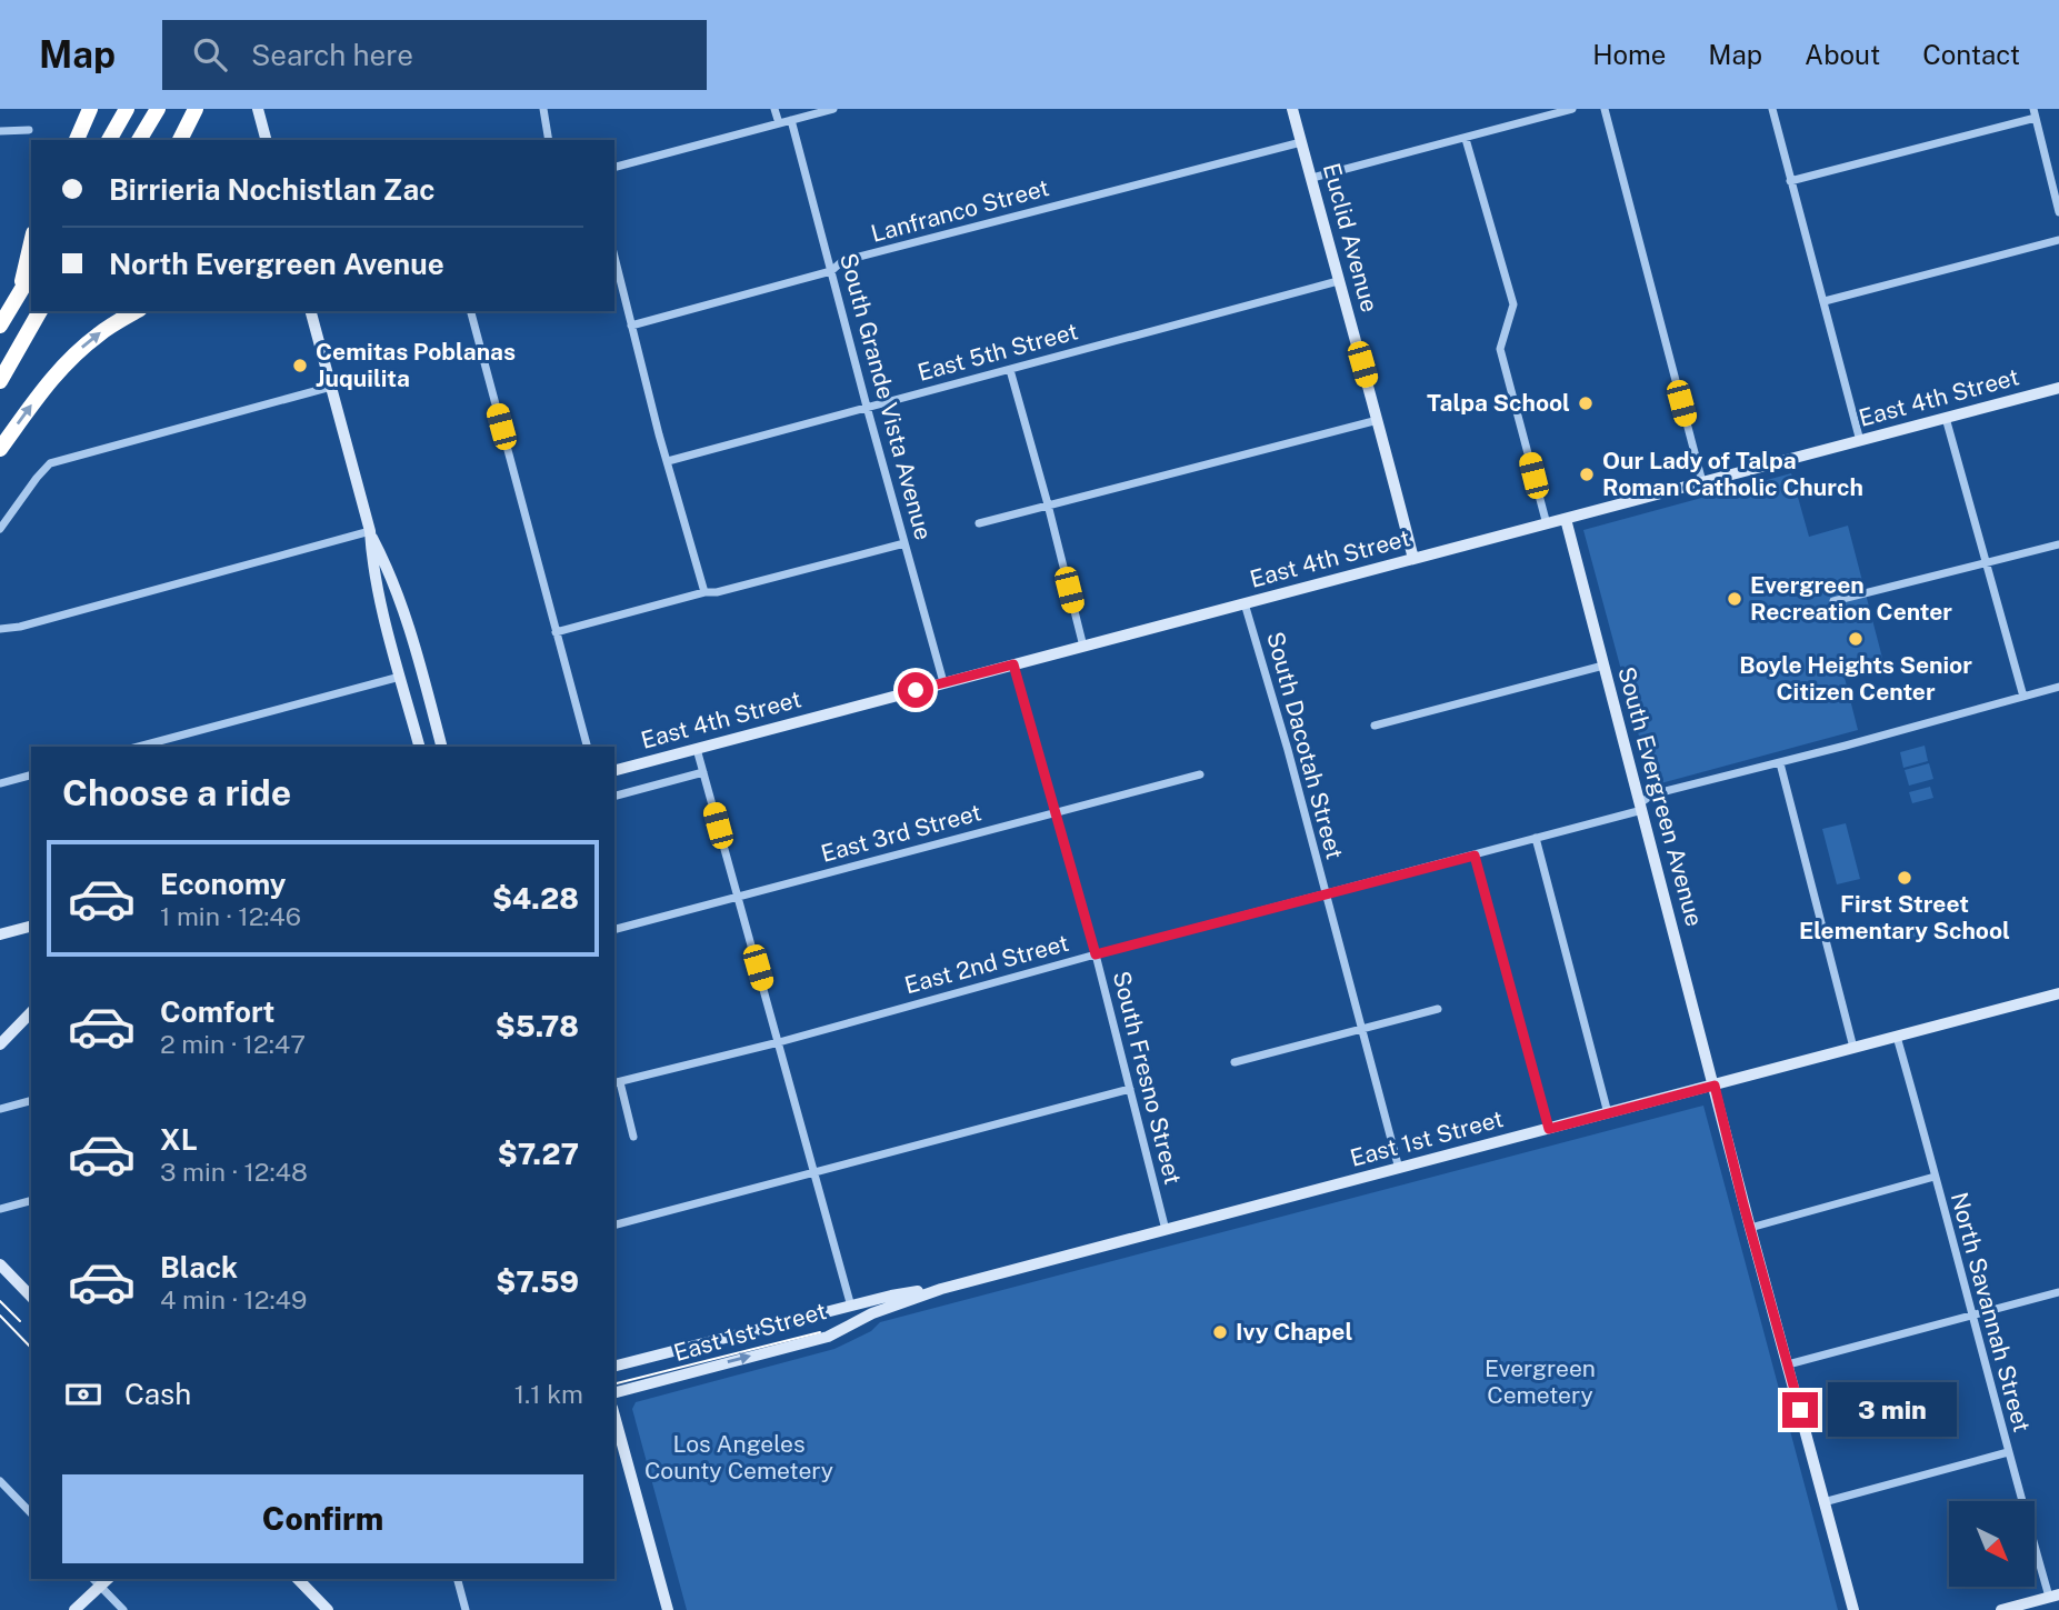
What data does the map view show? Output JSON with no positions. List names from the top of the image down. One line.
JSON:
{"streets":{"street":["Lanfranco Street","Euclid Avenue","East 5th Street","South Grande Vista Avenue","East 4th Street","South Dacotah Street","South Evergreen Avenue","East 3rd Street","East 2nd Street","South Fresno Street","East 1st Street","North Savannah Street"]},"crossings":[["Lanfranco Street","Euclid Avenue"],["Lanfranco Street","South Grande Vista Avenue"],["Euclid Avenue","East 5th Street"],["Euclid Avenue","East 4th Street"],["East 5th Street","South Grande Vista Avenue"],["South Grande Vista Avenue","East 4th Street"],["East 4th Street","South Dacotah Street"],["East 4th Street","South Evergreen Avenue"],["East 4th Street","South Fresno Street"],["South Dacotah Street","East 2nd Street"],["South Dacotah Street","East 1st Street"],["South Evergreen Avenue","East 2nd Street"],["South Evergreen Avenue","East 1st Street"],["East 3rd Street","South Fresno Street"],["East 2nd Street","South Fresno Street"],["South Fresno Street","East 1st Street"],["East 1st Street","North Savannah Street"]],"parks":["Evergreen Cemetery","Los Angeles County Cemetery"],"places":["Cemitas Poblanas Juquilita","Talpa School","Our Lady of Talpa Roman Catholic Church","Evergreen Recreation Center","Boyle Heights Senior Citizen Center","First Street Elementary School","Ivy Chapel"],"north":"bottom right","page":{"header":"Map","search":"Search here","nav":["Home","Map","About","Contact"],"banner":["Birrieria Nochistlan Zac","North Evergreen Avenue"],"heading":"Choose a ride","list":[{"name":"Economy","note":"1 min · 12:46","value":"$4.28"},{"name":"Comfort","note":"2 min · 12:47","value":"$5.78"},{"name":"XL","note":"3 min · 12:48","value":"$7.27"},{"name":"Black","note":"4 min · 12:49","value":"$7.59"}],"pay":["Cash","1.1 km"],"bubble":"3 min","buttons":"Confirm"}}
